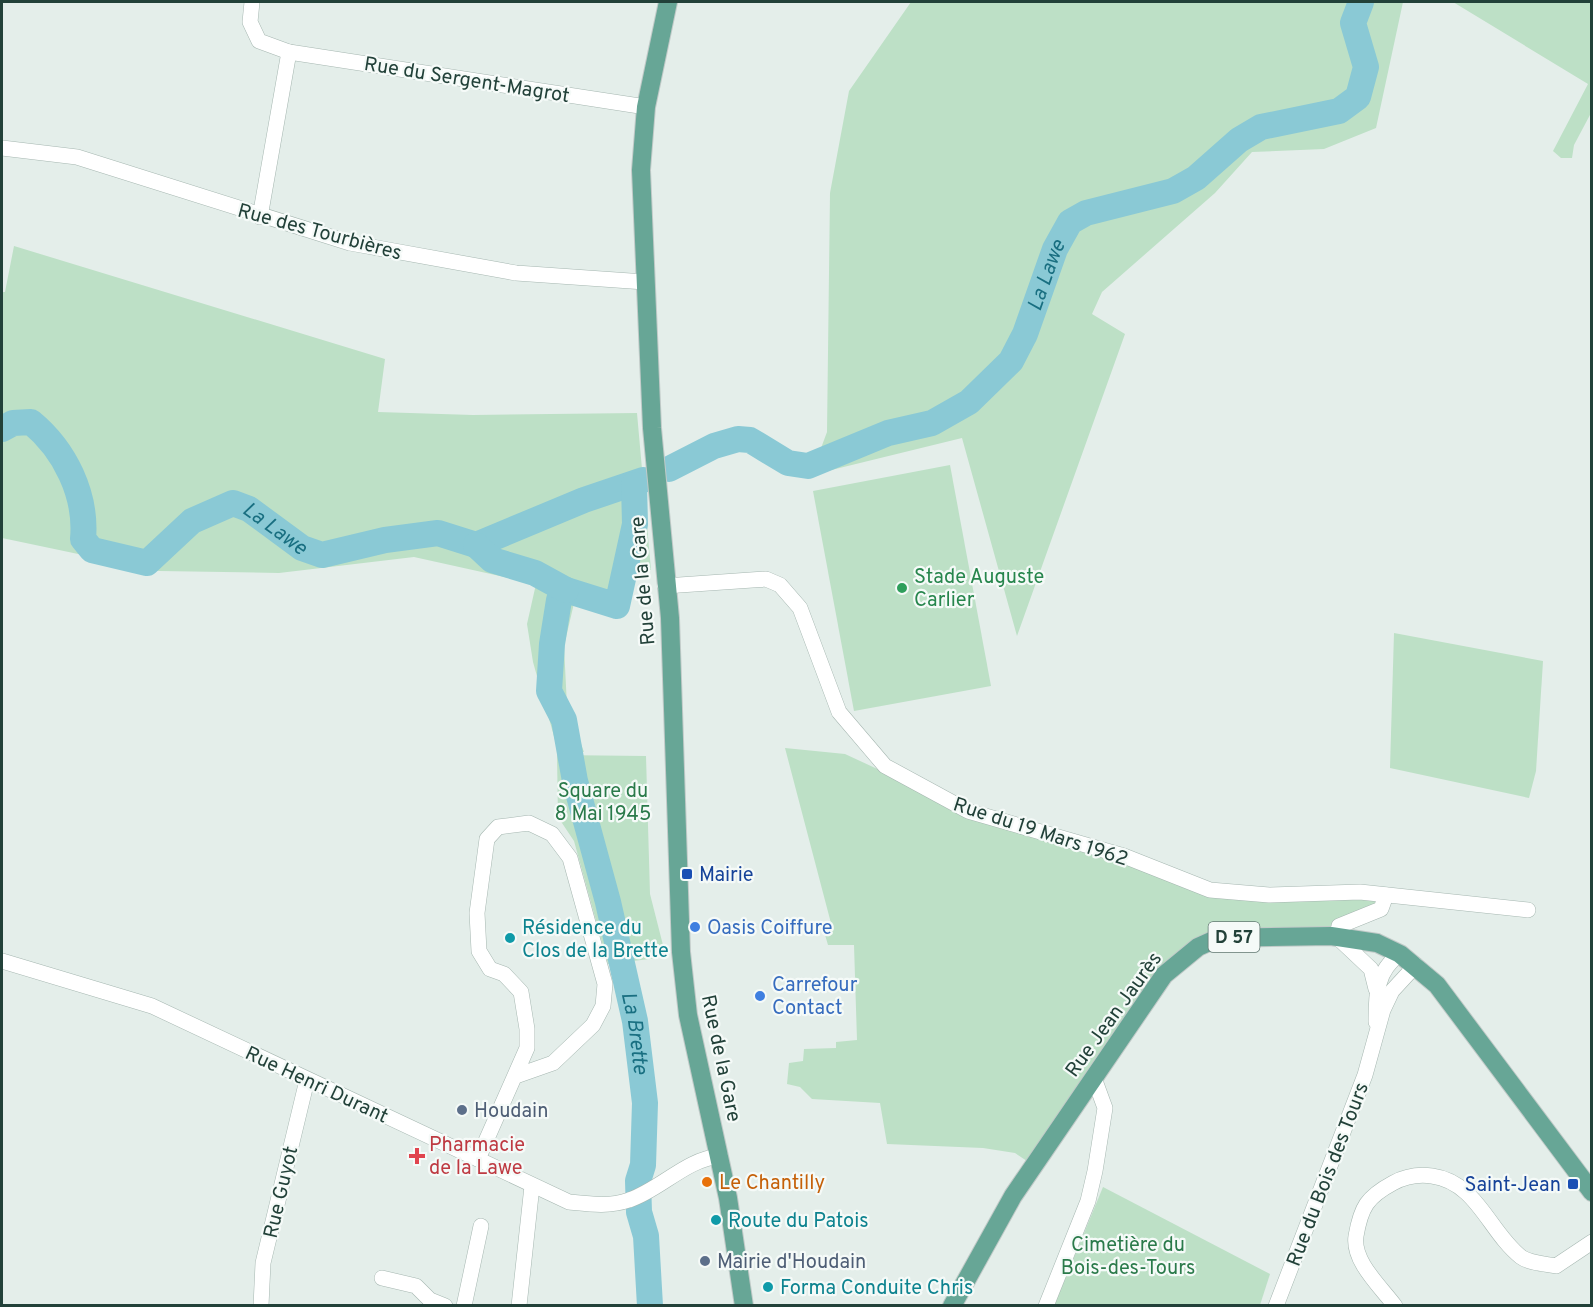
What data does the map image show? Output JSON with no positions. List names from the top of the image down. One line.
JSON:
{"streets":{"main road":["Rue de la Gare","D 57","Rue Jean Jaurès"],"street":["Rue du Sergent-Magrot","Rue des Tourbières","Rue du 19 Mars 1962","Rue Henri Durant","Rue du Bois des Tours","Rue Guyot"]},"crossings":[["Rue du Sergent-Magrot","Rue de la Gare"],["Rue des Tourbières","Rue de la Gare"],["Rue de la Gare","Rue du 19 Mars 1962"],["Rue de la Gare","Rue Henri Durant"],["Rue Henri Durant","Rue Guyot"]],"water":["La Lawe","La Brette"],"parks":["Square du 8 Mai 1945","Cimetière du Bois-des-Tours"],"places":{"other":["Stade Auguste Carlier","Oasis Coiffure","Résidence du Clos de la Brette","Carrefour Contact","Houdain","Le Chantilly","Route du Patois","Mairie d'Houdain","Forma Conduite Chris"],"transit":["Mairie","Saint-Jean"],"health":["Pharmacie de la Lawe"]}}
